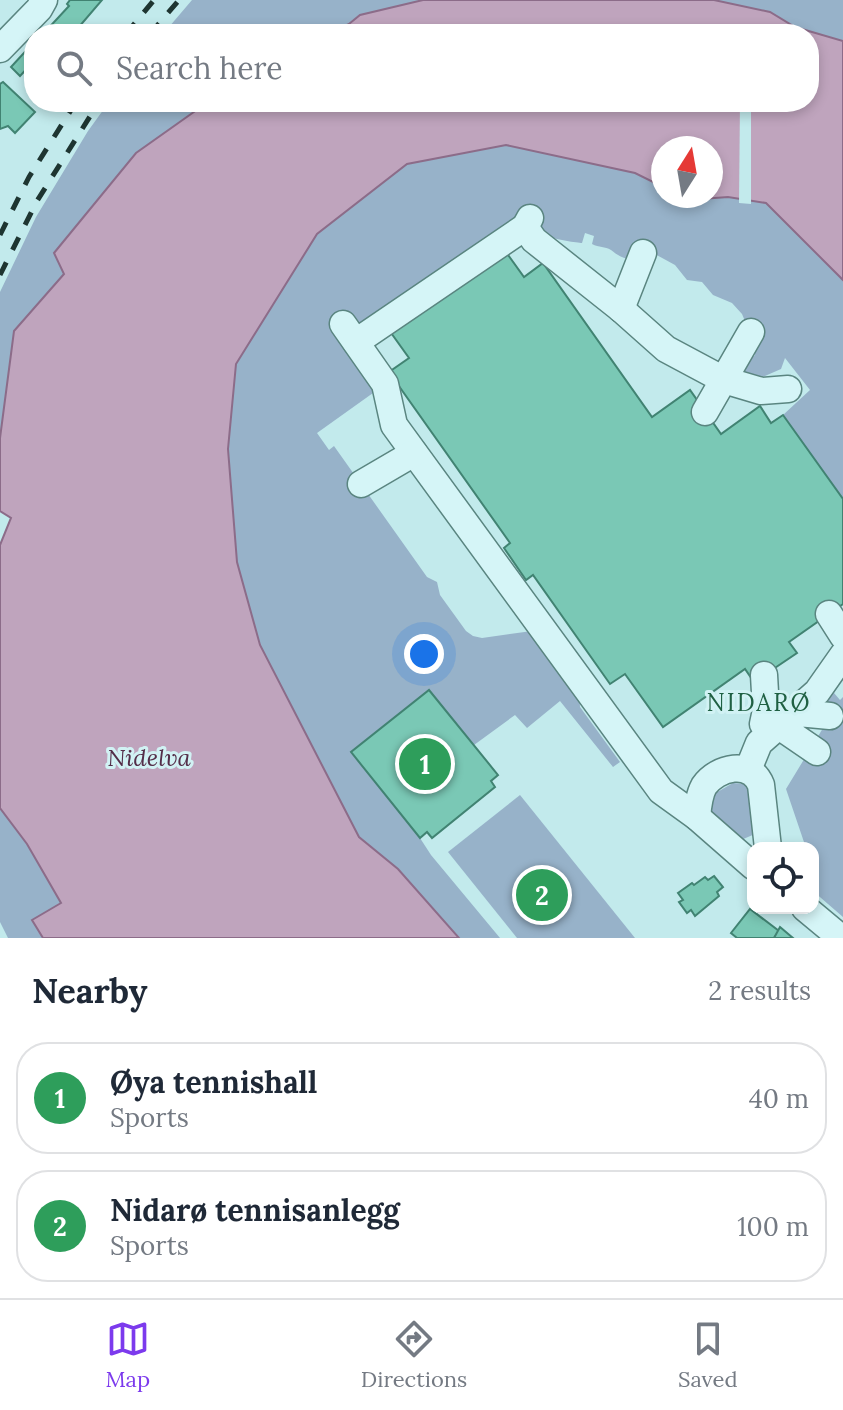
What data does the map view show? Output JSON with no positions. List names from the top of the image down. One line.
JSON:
{"districts":["NIDARØ"],"water":["Nidelva"],"north":"top","page":{"search":"Search here","pins":["1","2"],"heading":["Nearby","2 results"],"list":[{"mark":"1","name":"Øya tennishall","note":"Sports","value":"40 m"},{"mark":"2","name":"Nidarø tennisanlegg","note":"Sports","value":"100 m"}],"nav":["Map","Directions","Saved"]}}
